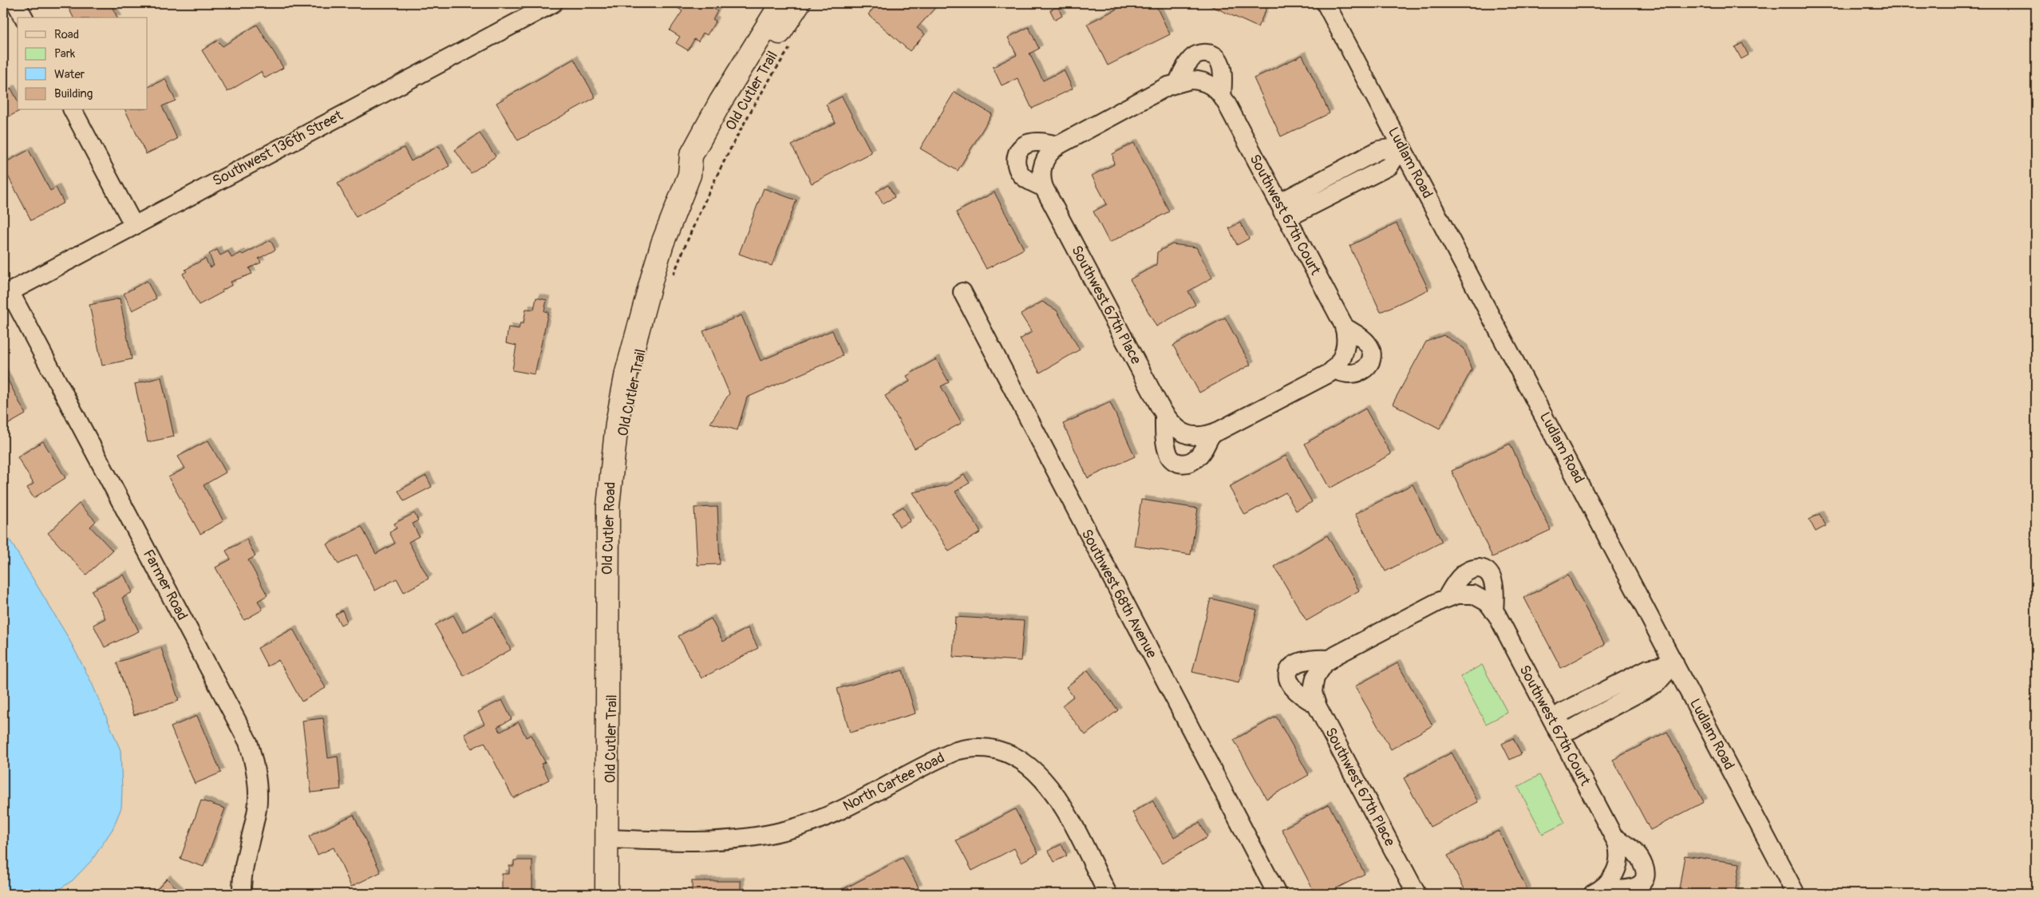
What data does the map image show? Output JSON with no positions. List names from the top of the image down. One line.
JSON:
{"streets":{"main road":["Old Cutler Road"],"street":["Southwest 136th Street","Ludlam Road","Southwest 67th Court","Southwest 67th Place","Farmer Road","Southwest 68th Avenue","North Cartee Road"],"path":["Old Cutler Trail"]},"crossings":[["Southwest 136th Street","Farmer Road"],["Old Cutler Road","North Cartee Road"]],"legend":["Road","Park","Water","Building"]}
